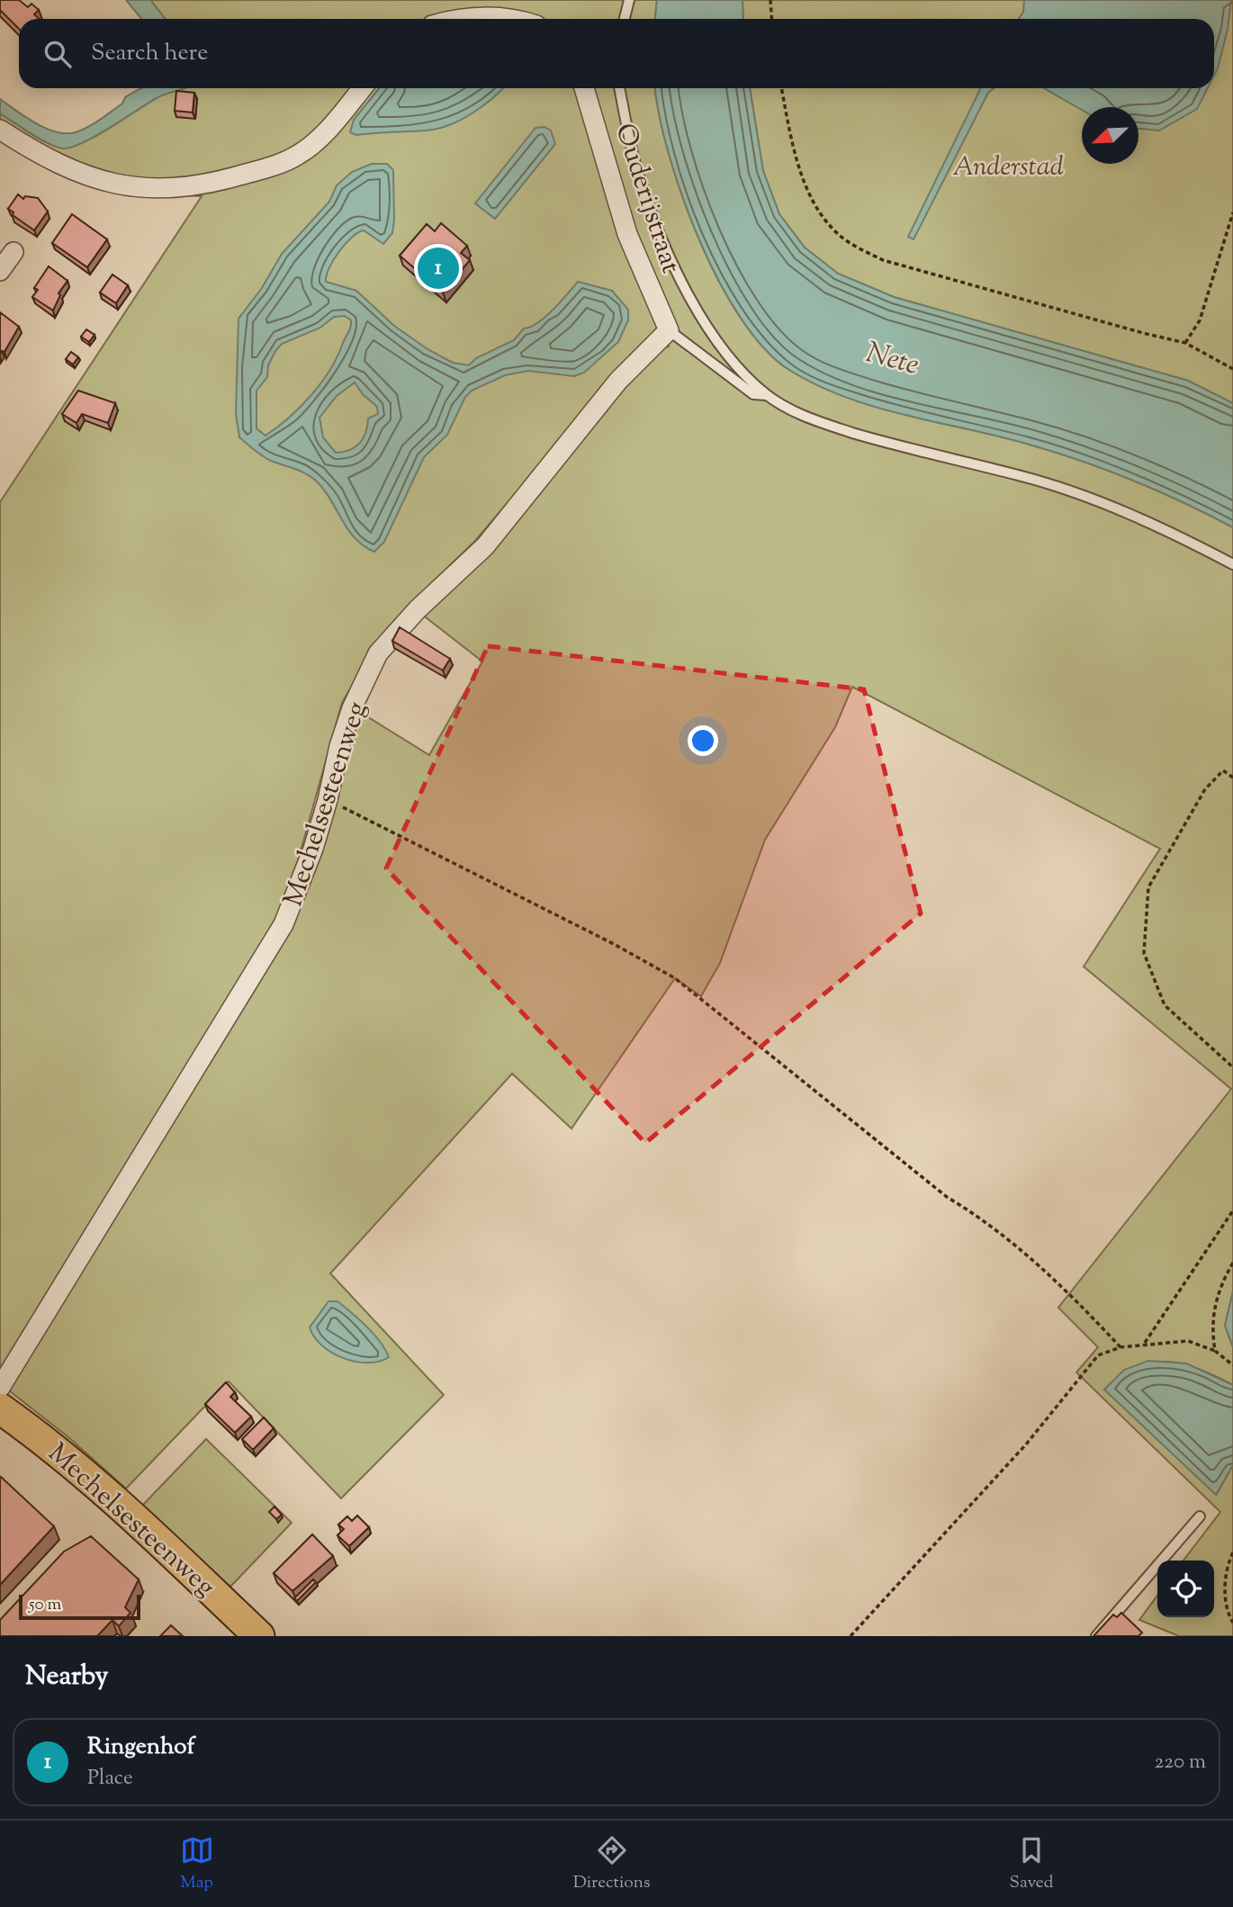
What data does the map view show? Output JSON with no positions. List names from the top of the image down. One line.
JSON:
{"streets":{"main road":["Mechelsesteenweg"],"street":["Ouderijstraat"]},"crossings":[["Ouderijstraat","Mechelsesteenweg"]],"water":["Nete"],"parks":["Anderstad"],"scale_bar":"50 m","north":"bottom left","page":{"search":"Search here","pins":"1","scale":"50 m","heading":"Nearby","list":[{"mark":"1","name":"Ringenhof","note":"Place","value":"220 m"}],"nav":["Map","Directions","Saved"]}}
